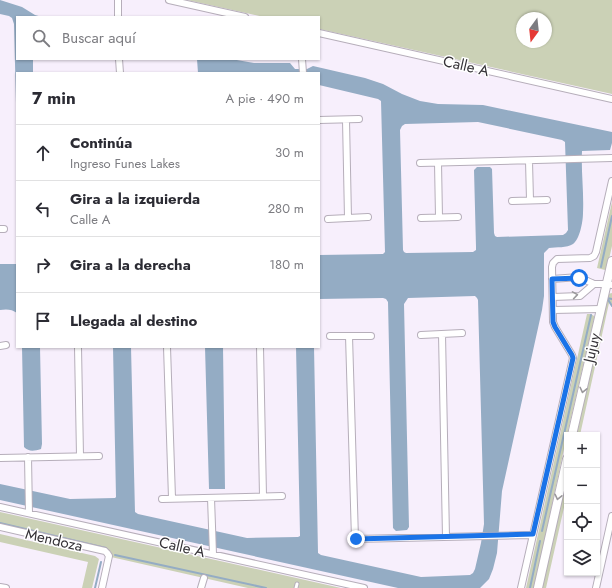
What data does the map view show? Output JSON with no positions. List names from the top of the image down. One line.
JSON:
{"streets":{"street":["Calle A","Jujuy","Mendoza"]},"north":"bottom","page":{"search":"Buscar aquí","heading":["7 min","A pie · 490 m"],"list":[["Continúa","Ingreso Funes Lakes","30 m"],["Gira a la izquierda","Calle A","280 m"],["Gira a la derecha","180 m"],"Llegada al destino"],"map_buttons":["+","−"]}}
